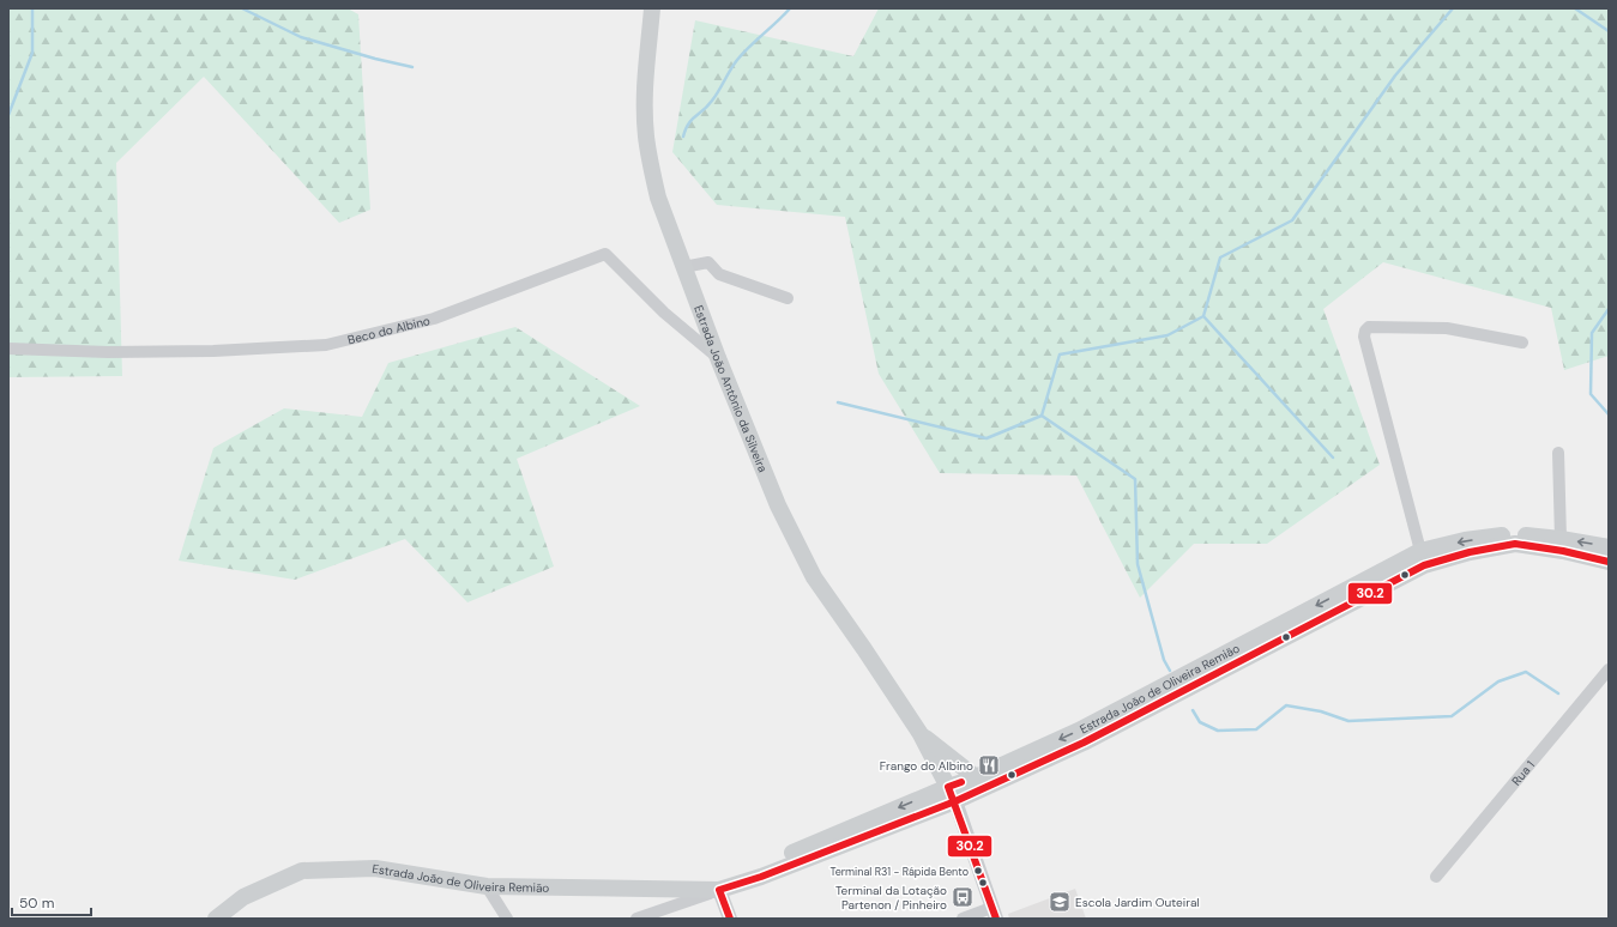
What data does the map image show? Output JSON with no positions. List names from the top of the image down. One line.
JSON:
{"streets":{"main road":["Estrada João Antônio da Silveira","Estrada João de Oliveira Remião"],"street":["Beco do Albino","Rua 1"]},"crossings":[["Beco do Albino","Estrada João Antônio da Silveira"],["Estrada João Antônio da Silveira","Estrada João de Oliveira Remião"]],"places":{"restaurant":["Frango do Albino"],"other":["Terminal R31 - Rápida Bento"],"bus stop":["Terminal da Lotação Partenon / Pinheiro"],"school or university":["Escola Jardim Outeiral"]},"lines":["transit line 30.2"],"scale_bar":"50 m"}
